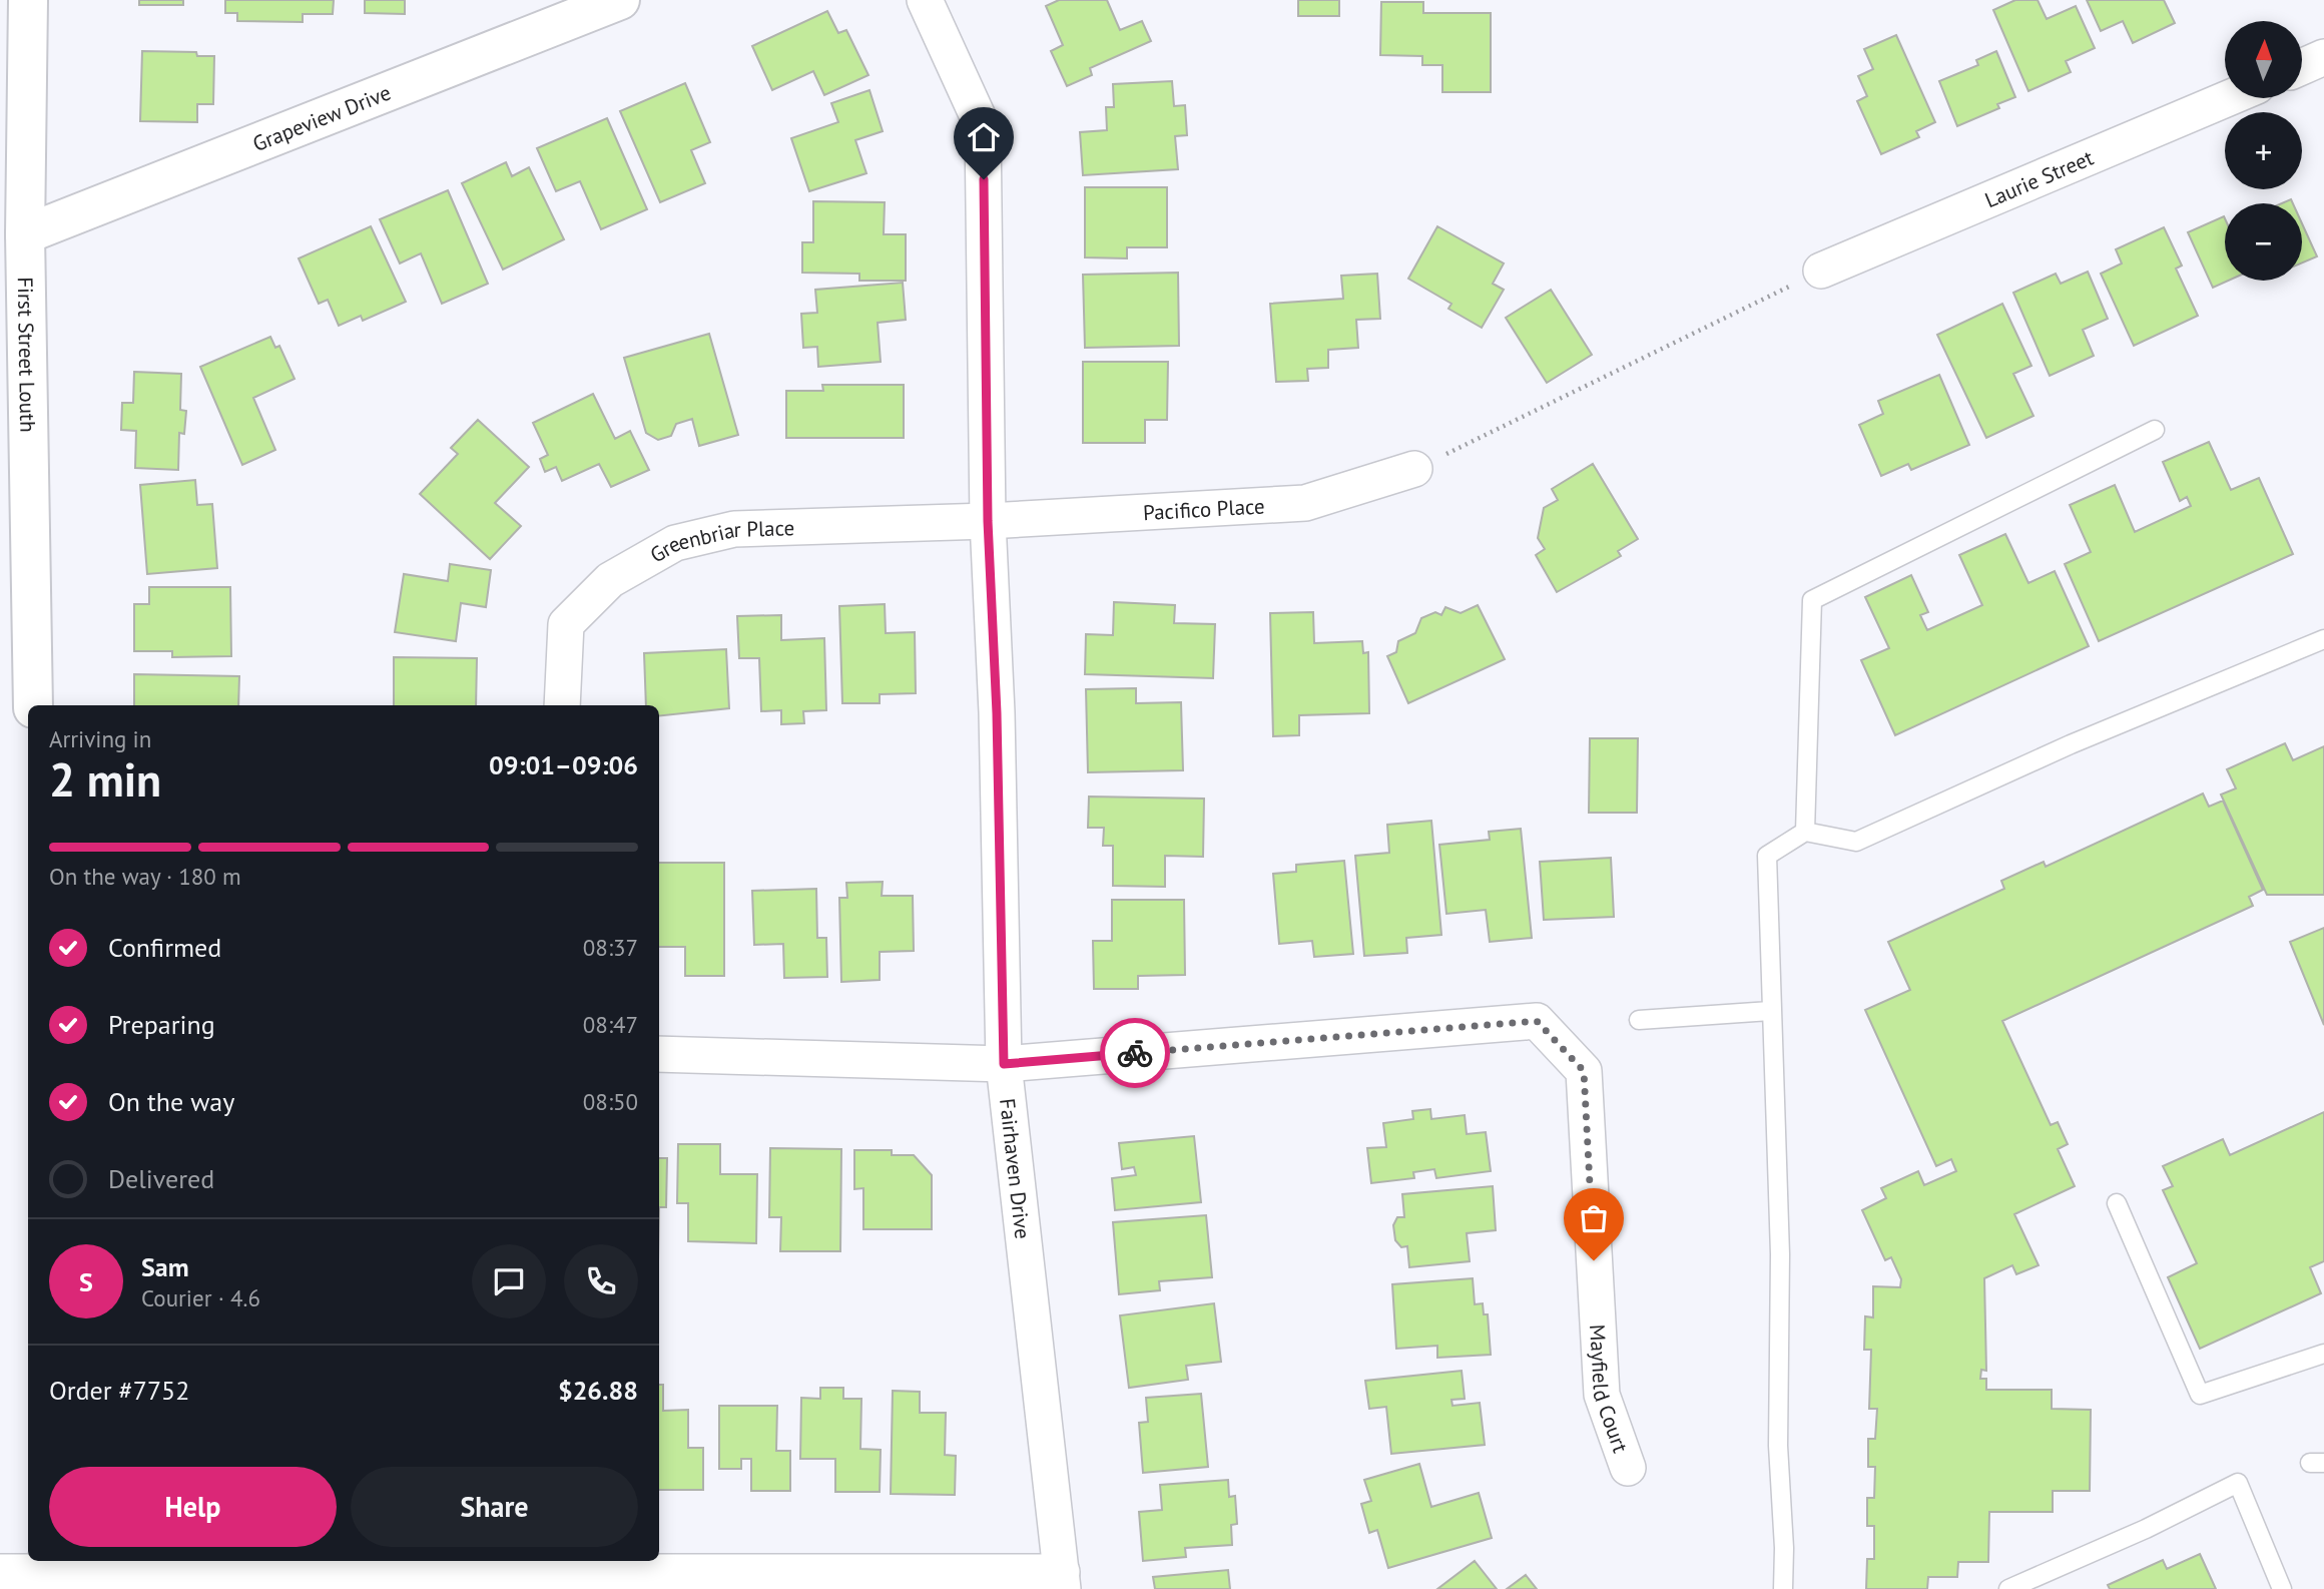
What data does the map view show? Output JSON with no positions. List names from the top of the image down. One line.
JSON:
{"streets":{"street":["Grapeview Drive","Laurie Street","First Street Louth","Pacifico Place","Greenbriar Place","Fairhaven Drive","Mayfield Court"]},"crossings":[["Grapeview Drive","First Street Louth"],["Pacifico Place","Greenbriar Place"],["Pacifico Place","Fairhaven Drive"],["Greenbriar Place","Fairhaven Drive"],["Fairhaven Drive","Mayfield Court"]],"north":"top","page":{"map_buttons":["+","−"],"heading":["2 min","Arriving in","09:01–09:06"],"panel":["Sam","Courier · 4.6","Order #7752","$26.88"],"bar":"On the way · 180 m","list":[["Confirmed","08:37"],["Preparing","08:47"],["On the way","08:50"],"Delivered"],"round":"S","buttons":["Help","Share"]}}
